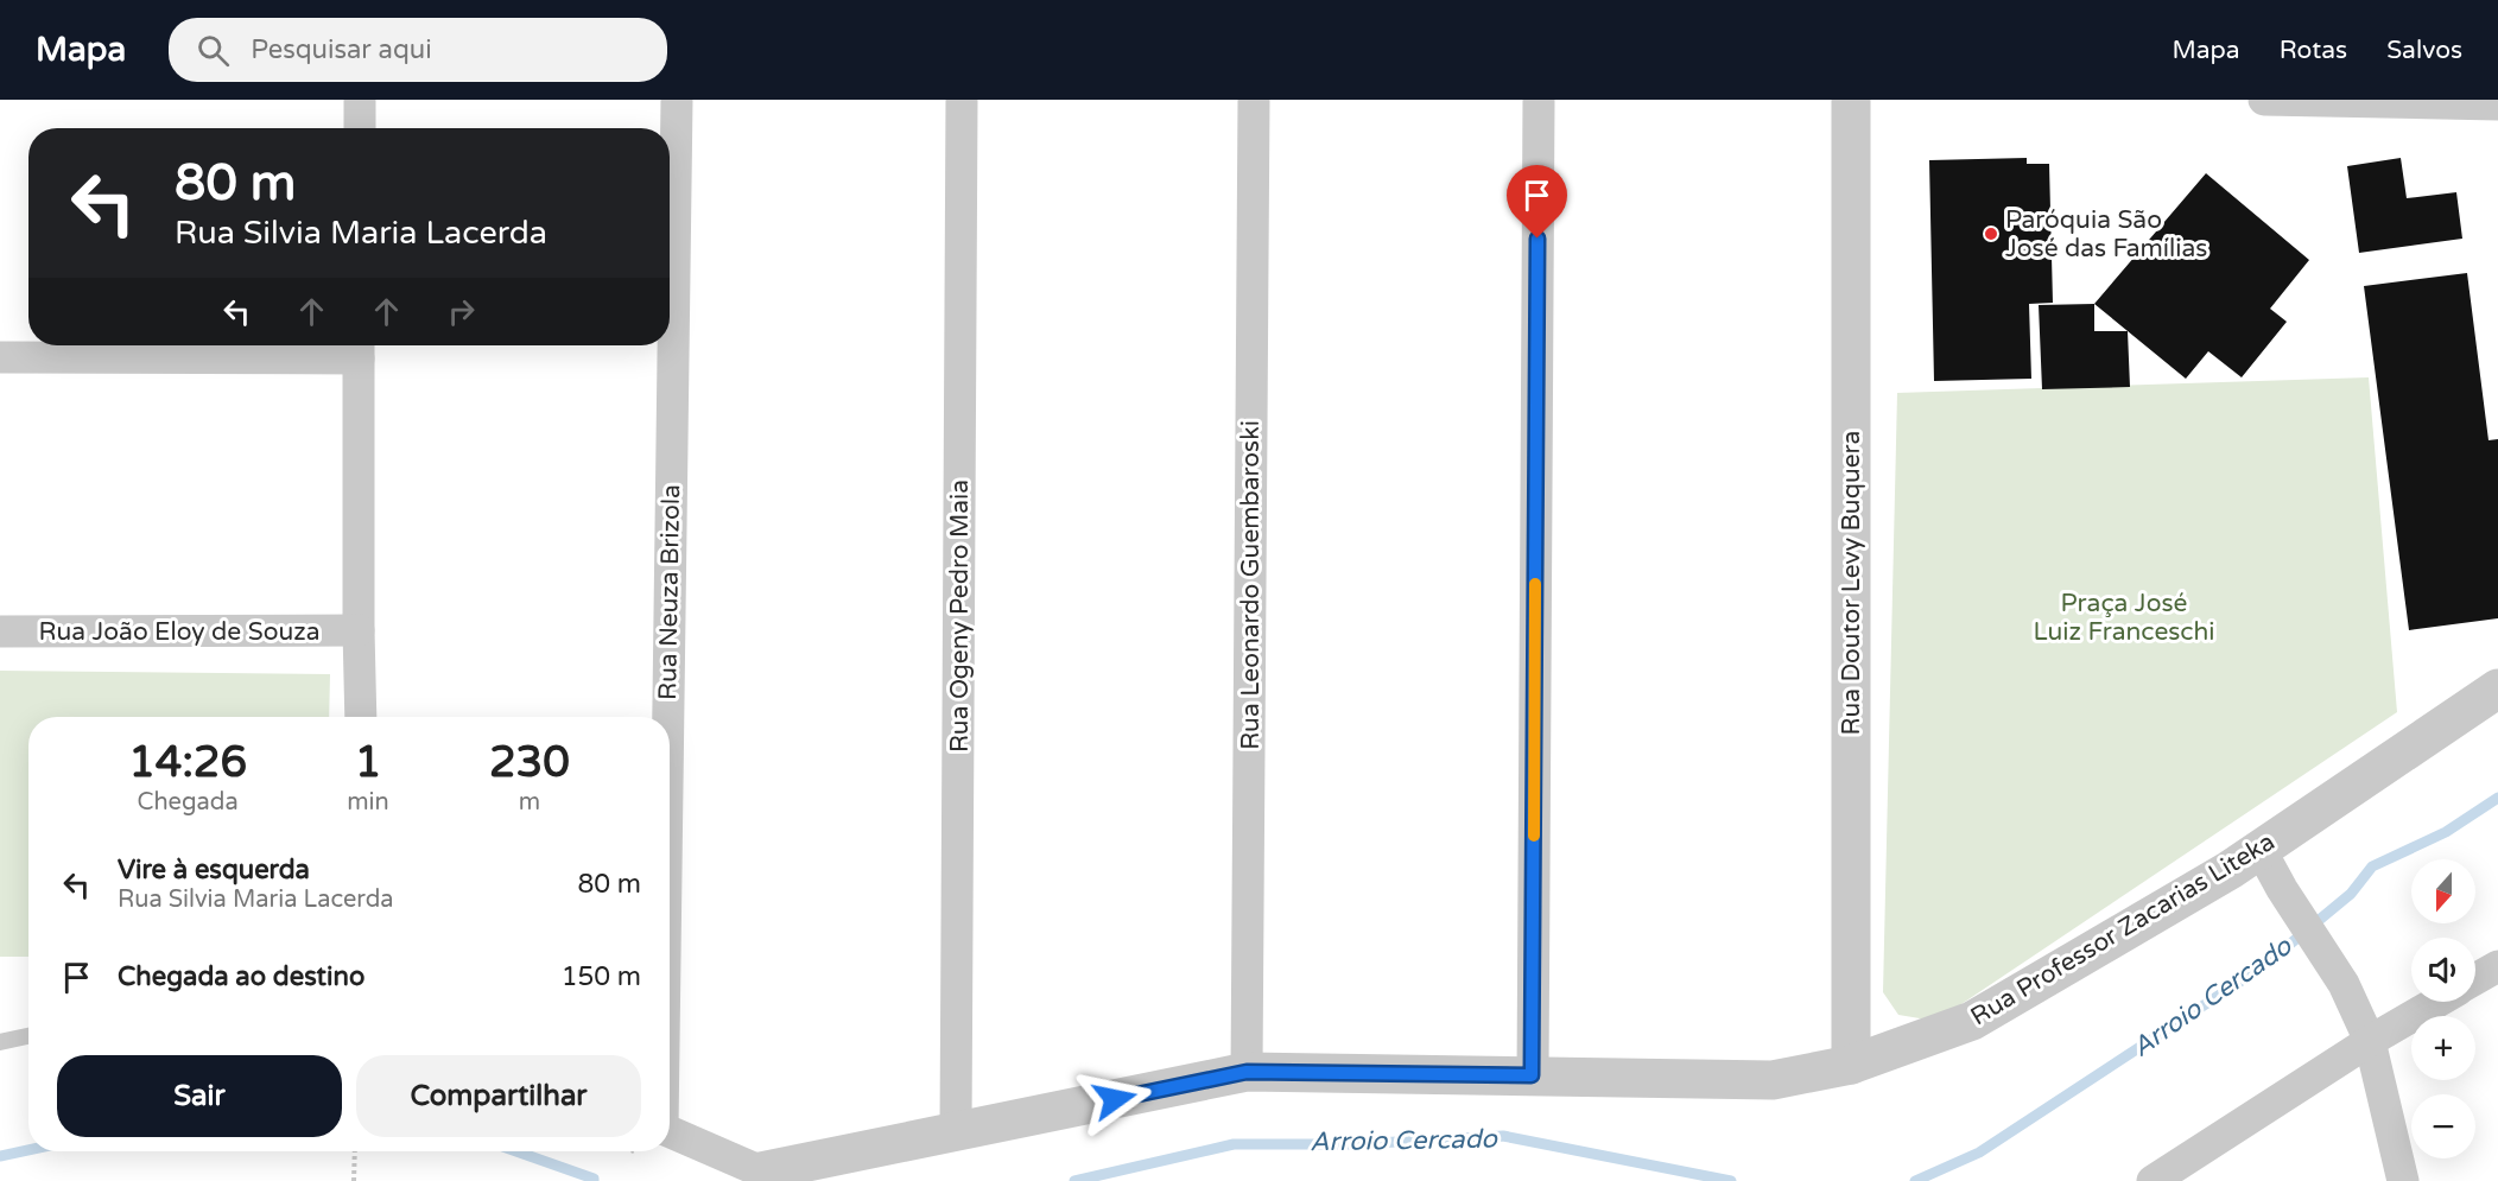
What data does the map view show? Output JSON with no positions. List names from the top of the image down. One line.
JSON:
{"streets":{"street":["Rua Doutor Levy Buquera","Rua Leonardo Guembaroski","Rua Neuza Brizola","Rua Ogeny Pedro Maia","Rua João Eloy de Souza","Rua Professor Zacarias Liteka"]},"crossings":[["Rua Doutor Levy Buquera","Rua Professor Zacarias Liteka"],["Rua Leonardo Guembaroski","Rua Professor Zacarias Liteka"],["Rua Ogeny Pedro Maia","Rua Professor Zacarias Liteka"]],"water":["Arroio Cercado"],"parks":["Praça José Luiz Franceschi"],"places":["Paróquia São José das Famílias"],"north":"bottom","page":{"header":"Mapa","search":"Pesquisar aqui","nav":["Mapa","Rotas","Salvos"],"turn":["80 m","Rua Silvia Maria Lacerda"],"eta":["14:26","Chegada","1","min","230","m"],"list":[{"name":"Vire à esquerda","note":"Rua Silvia Maria Lacerda","value":"80 m"},{"name":"Chegada ao destino","value":"150 m"}],"map_buttons":["+","−"],"buttons":["Sair","Compartilhar"]}}
